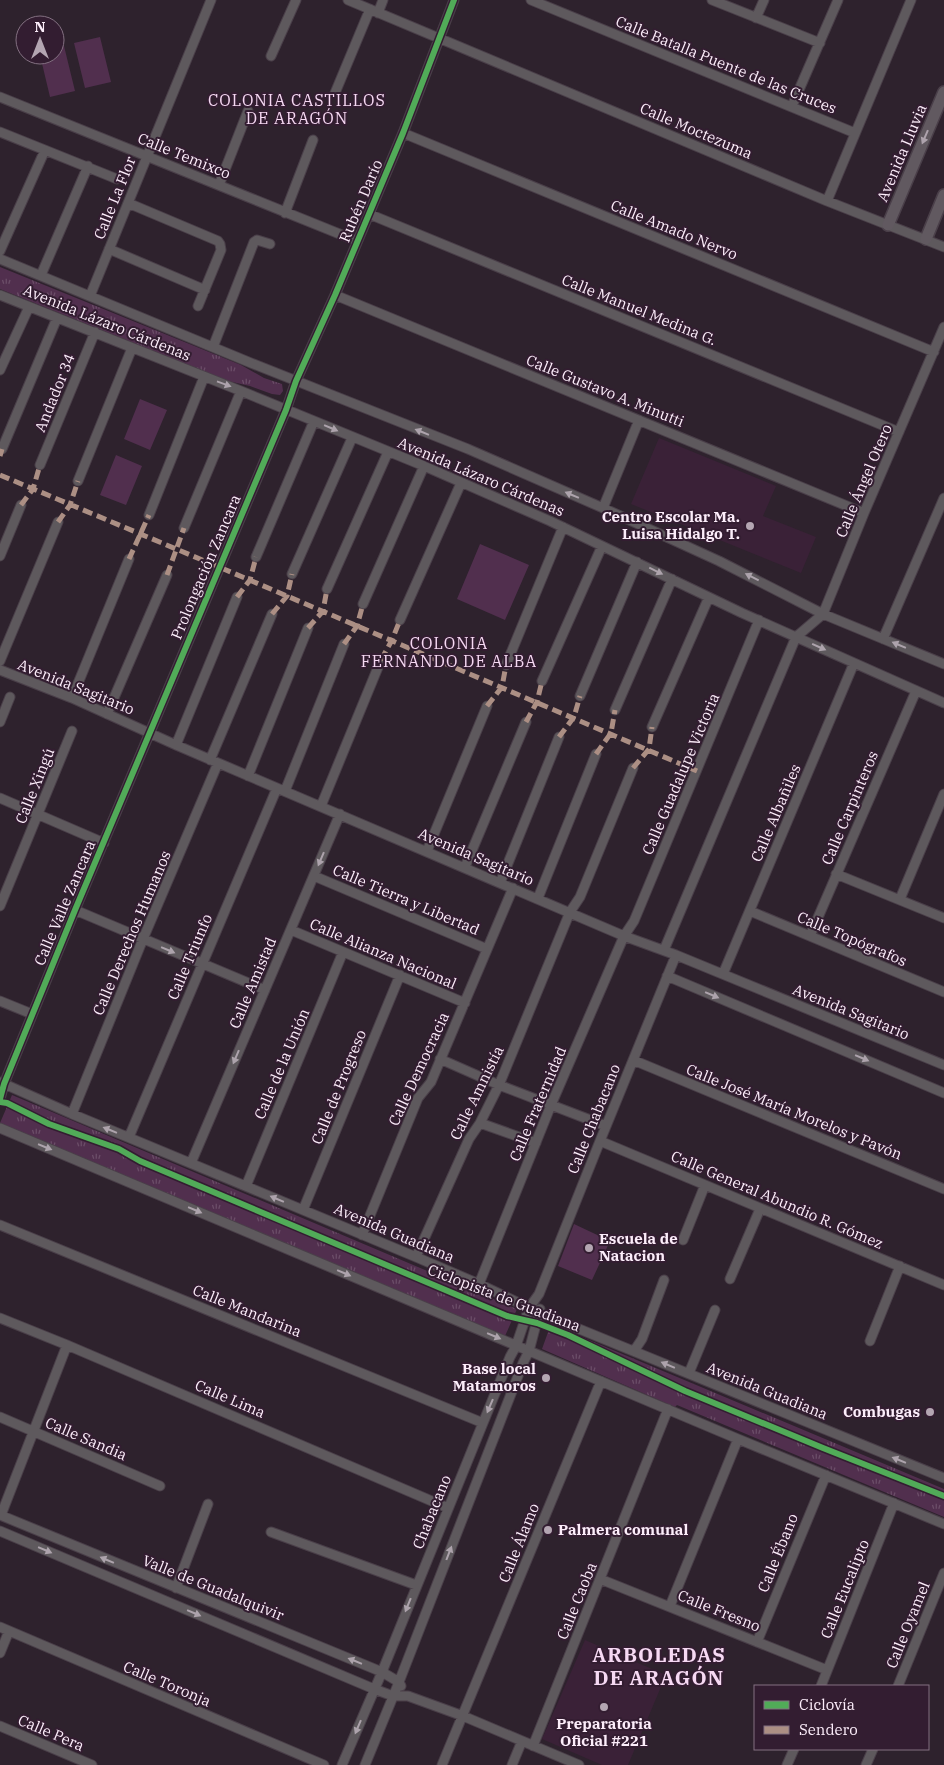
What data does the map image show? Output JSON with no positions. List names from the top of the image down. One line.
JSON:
{"streets":{"main road":["Avenida Lluvia"],"street":["Calle Batalla Puente de las Cruces","Calle Moctezuma","Calle Temixco","Calle La Flor","Rubén Darío","Calle Amado Nervo","Calle Manuel Medina G.","Avenida Lázaro Cárdenas","Calle Gustavo A. Minutti","Andador 34","Calle Ángel Otero","Prolongación Zancara","Avenida Sagitario","Calle Guadalupe Victoria","Calle Xingú","Calle Carpinteros","Calle Albañiles","Calle Tierra y Libertad","Calle Valle Zancara","Calle Derechos Humanos","Calle Topógrafos","Calle Alianza Nacional","Calle Triunfo","Calle Amistad","Calle de la Unión","Calle Democracia","Calle de Progreso","Calle Amnistía","Calle Fraternidad","Calle José María Morelos y Pavón","Calle Chabacano","Calle General Abundio R. Gómez","Avenida Guadiana","Calle Mandarina","Calle Lima","Calle Sandia","Chabacano","Calle Álamo","Calle Ébano","Valle de Guadalquivir","Calle Eucalipto","Calle Caoba","Calle Fresno","Calle Oyamel","Calle Toronja","Calle Pera"],"cycle path":["Ciclopista de Guadiana"]},"crossings":[["Calle Moctezuma","Avenida Lluvia"],["Calle Moctezuma","Rubén Darío"],["Calle Temixco","Calle La Flor"],["Calle Temixco","Rubén Darío"],["Calle La Flor","Avenida Lázaro Cárdenas"],["Rubén Darío","Calle Amado Nervo"],["Rubén Darío","Calle Manuel Medina G."],["Rubén Darío","Avenida Lázaro Cárdenas"],["Rubén Darío","Calle Gustavo A. Minutti"],["Rubén Darío","Prolongación Zancara"],["Calle Amado Nervo","Calle Ángel Otero"],["Calle Manuel Medina G.","Calle Ángel Otero"],["Avenida Lázaro Cárdenas","Andador 34"],["Avenida Lázaro Cárdenas","Calle Ángel Otero"],["Avenida Lázaro Cárdenas","Prolongación Zancara"],["Avenida Lázaro Cárdenas","Calle Guadalupe Victoria"],["Avenida Lázaro Cárdenas","Calle Carpinteros"],["Avenida Lázaro Cárdenas","Calle Albañiles"],["Calle Gustavo A. Minutti","Calle Ángel Otero"],["Prolongación Zancara","Avenida Sagitario"],["Prolongación Zancara","Calle Valle Zancara"],["Avenida Sagitario","Calle Guadalupe Victoria"],["Avenida Sagitario","Calle Albañiles"],["Avenida Sagitario","Calle Valle Zancara"],["Avenida Sagitario","Calle Derechos Humanos"],["Avenida Sagitario","Calle Triunfo"],["Avenida Sagitario","Calle Amistad"],["Avenida Sagitario","Calle Democracia"],["Avenida Sagitario","Calle Amnistía"],["Avenida Sagitario","Calle Fraternidad"],["Avenida Sagitario","Calle Chabacano"],["Calle Guadalupe Victoria","Calle Fraternidad"],["Calle Carpinteros","Calle Topógrafos"],["Calle Albañiles","Calle Topógrafos"],["Calle Tierra y Libertad","Calle Amistad"],["Calle Tierra y Libertad","Calle Democracia"],["Calle Valle Zancara","Avenida Guadiana"],["Calle Derechos Humanos","Avenida Guadiana"],["Calle Alianza Nacional","Calle Amistad"],["Calle Alianza Nacional","Calle de la Unión"],["Calle Alianza Nacional","Calle Democracia"],["Calle Alianza Nacional","Calle de Progreso"],["Calle Triunfo","Avenida Guadiana"],["Calle Amistad","Avenida Guadiana"],["Calle de la Unión","Avenida Guadiana"],["Calle Democracia","Avenida Guadiana"],["Calle de Progreso","Avenida Guadiana"],["Calle Amnistía","Avenida Guadiana"],["Calle Fraternidad","Avenida Guadiana"],["Calle José María Morelos y Pavón","Calle Chabacano"],["Calle Chabacano","Calle General Abundio R. Gómez"],["Calle Chabacano","Avenida Guadiana"],["Calle Chabacano","Chabacano"],["Calle Mandarina","Chabacano"],["Calle Lima","Chabacano"],["Chabacano","Valle de Guadalquivir"],["Calle Álamo","Valle de Guadalquivir"],["Calle Ébano","Calle Fresno"],["Valle de Guadalquivir","Calle Caoba"],["Calle Eucalipto","Calle Fresno"],["Calle Caoba","Calle Fresno"]],"one_way":["Calle Amistad"],"districts":["COLONIA CASTILLOS DE ARAGÓN","COLONIA FERNANDO DE ALBA","ARBOLEDAS DE ARAGÓN"],"places":["Centro Escolar Ma. Luisa Hidalgo T.","Escuela de Natacion","Base local Matamoros","Combugas","Palmera comunal","Preparatoria Oficial #221"],"legend":["Ciclovía","Sendero"],"north":"top"}
